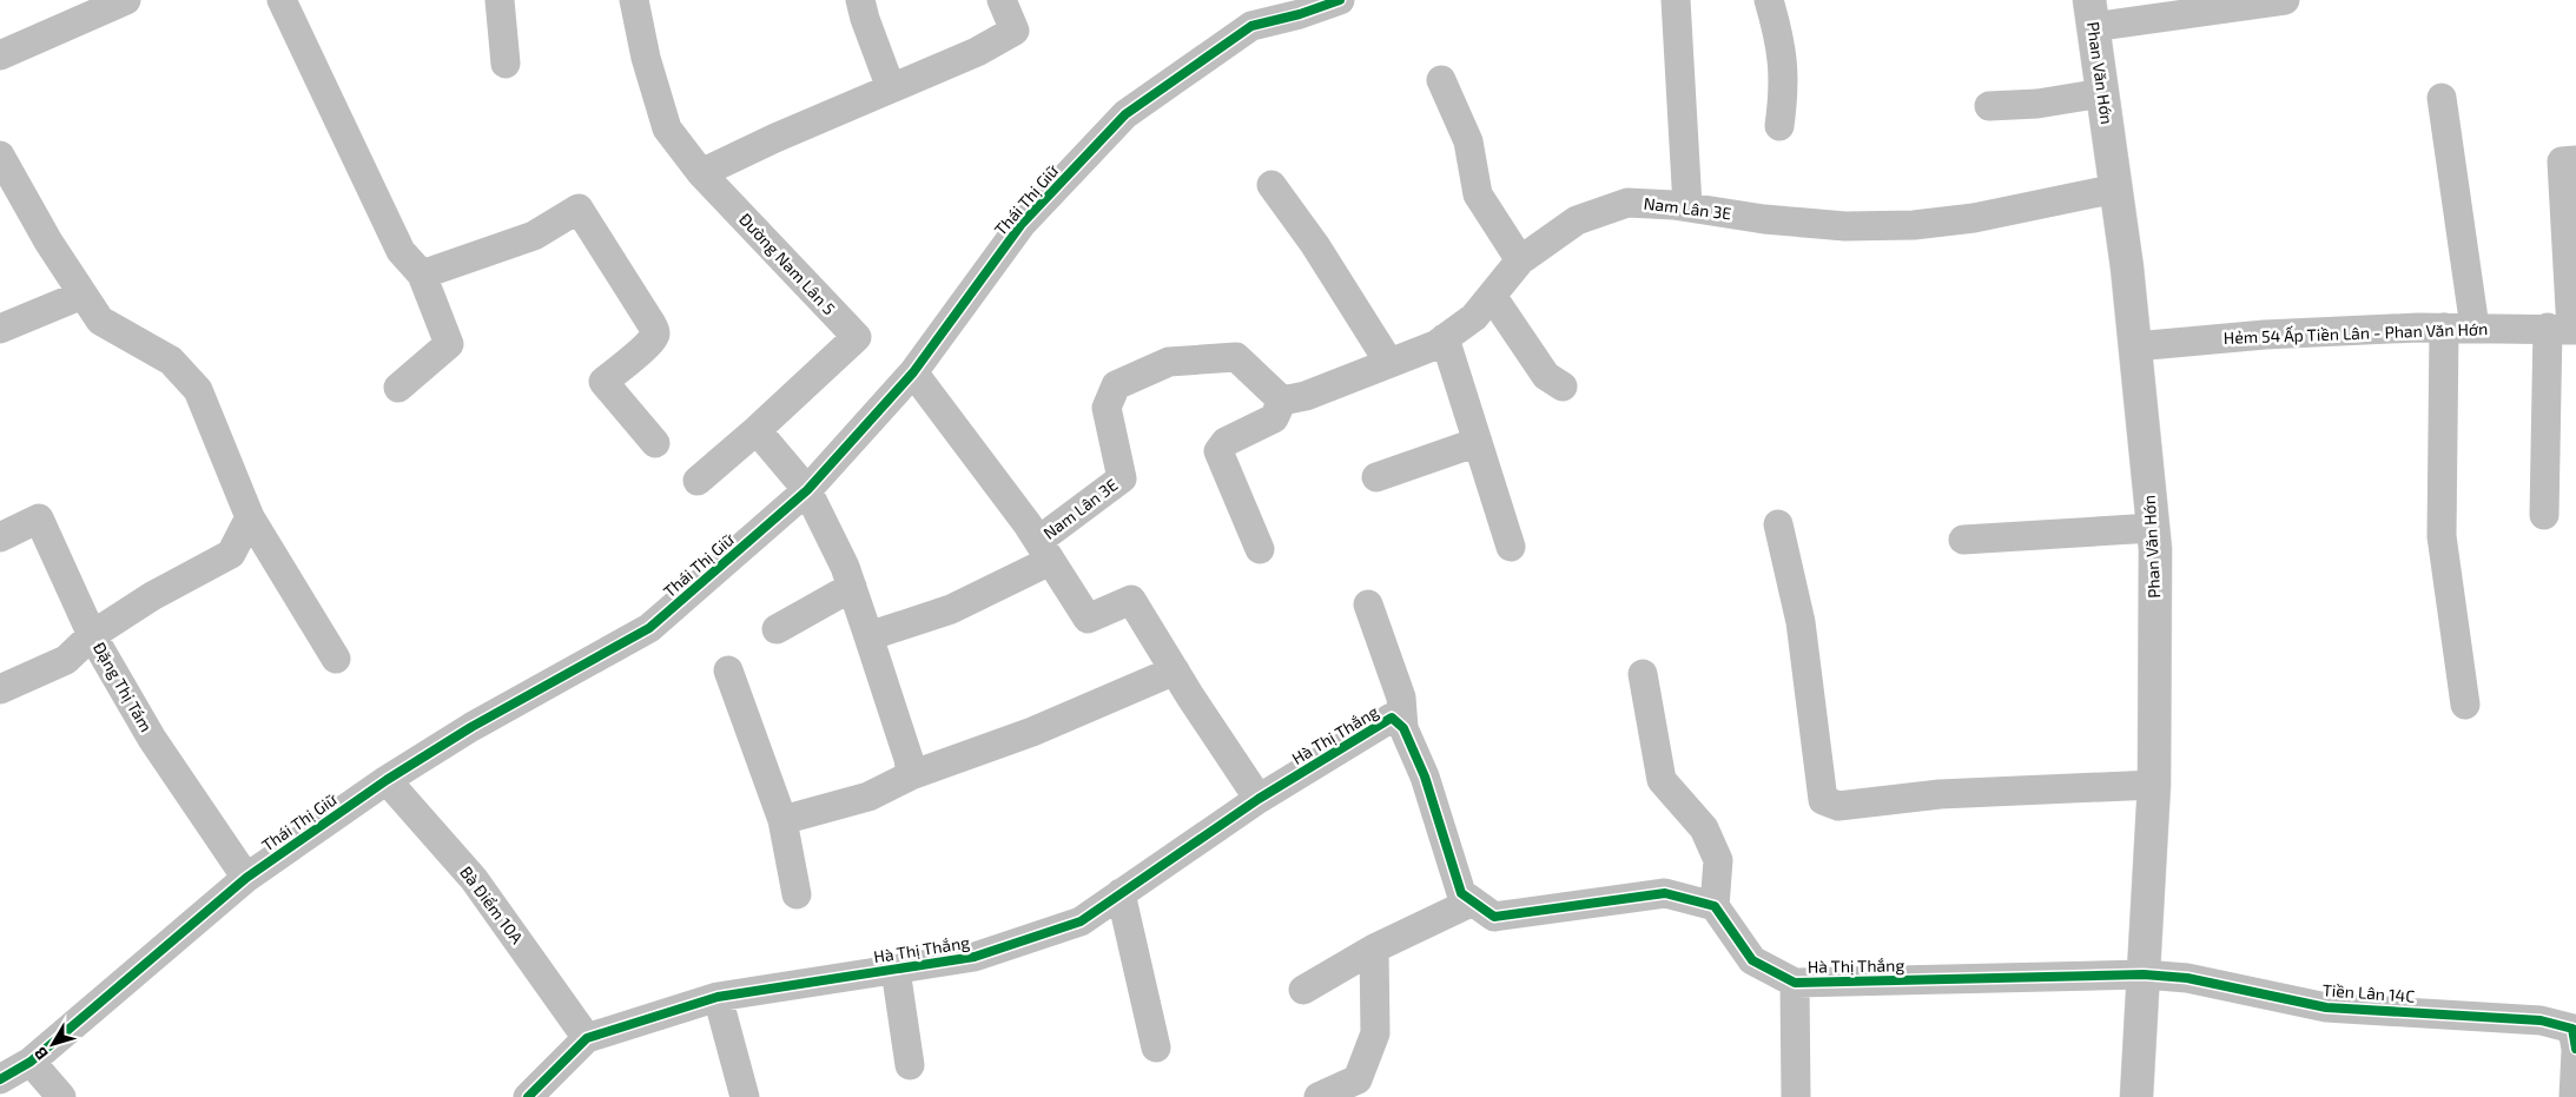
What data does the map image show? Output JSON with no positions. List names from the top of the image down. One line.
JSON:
{"streets":{"main road":["Phan Văn Hớn"],"street":["Thái Thị Giữ","Nam Lân 3E","Đường Nam Lân 5","Hẻm 54 Ấp Tiền Lân - Phan Văn Hớn","Đặng Thị Tám","Hà Thị Thắng","Bà Điểm 10A","Tiền Lân 14C"]},"crossings":[["Phan Văn Hớn","Nam Lân 3E"],["Phan Văn Hớn","Hẻm 54 Ấp Tiền Lân - Phan Văn Hớn"],["Phan Văn Hớn","Hà Thị Thắng"],["Phan Văn Hớn","Tiền Lân 14C"],["Thái Thị Giữ","Đặng Thị Tám"],["Thái Thị Giữ","Bà Điểm 10A"],["Hà Thị Thắng","Bà Điểm 10A"],["Hà Thị Thắng","Tiền Lân 14C"]],"north":"bottom left"}
